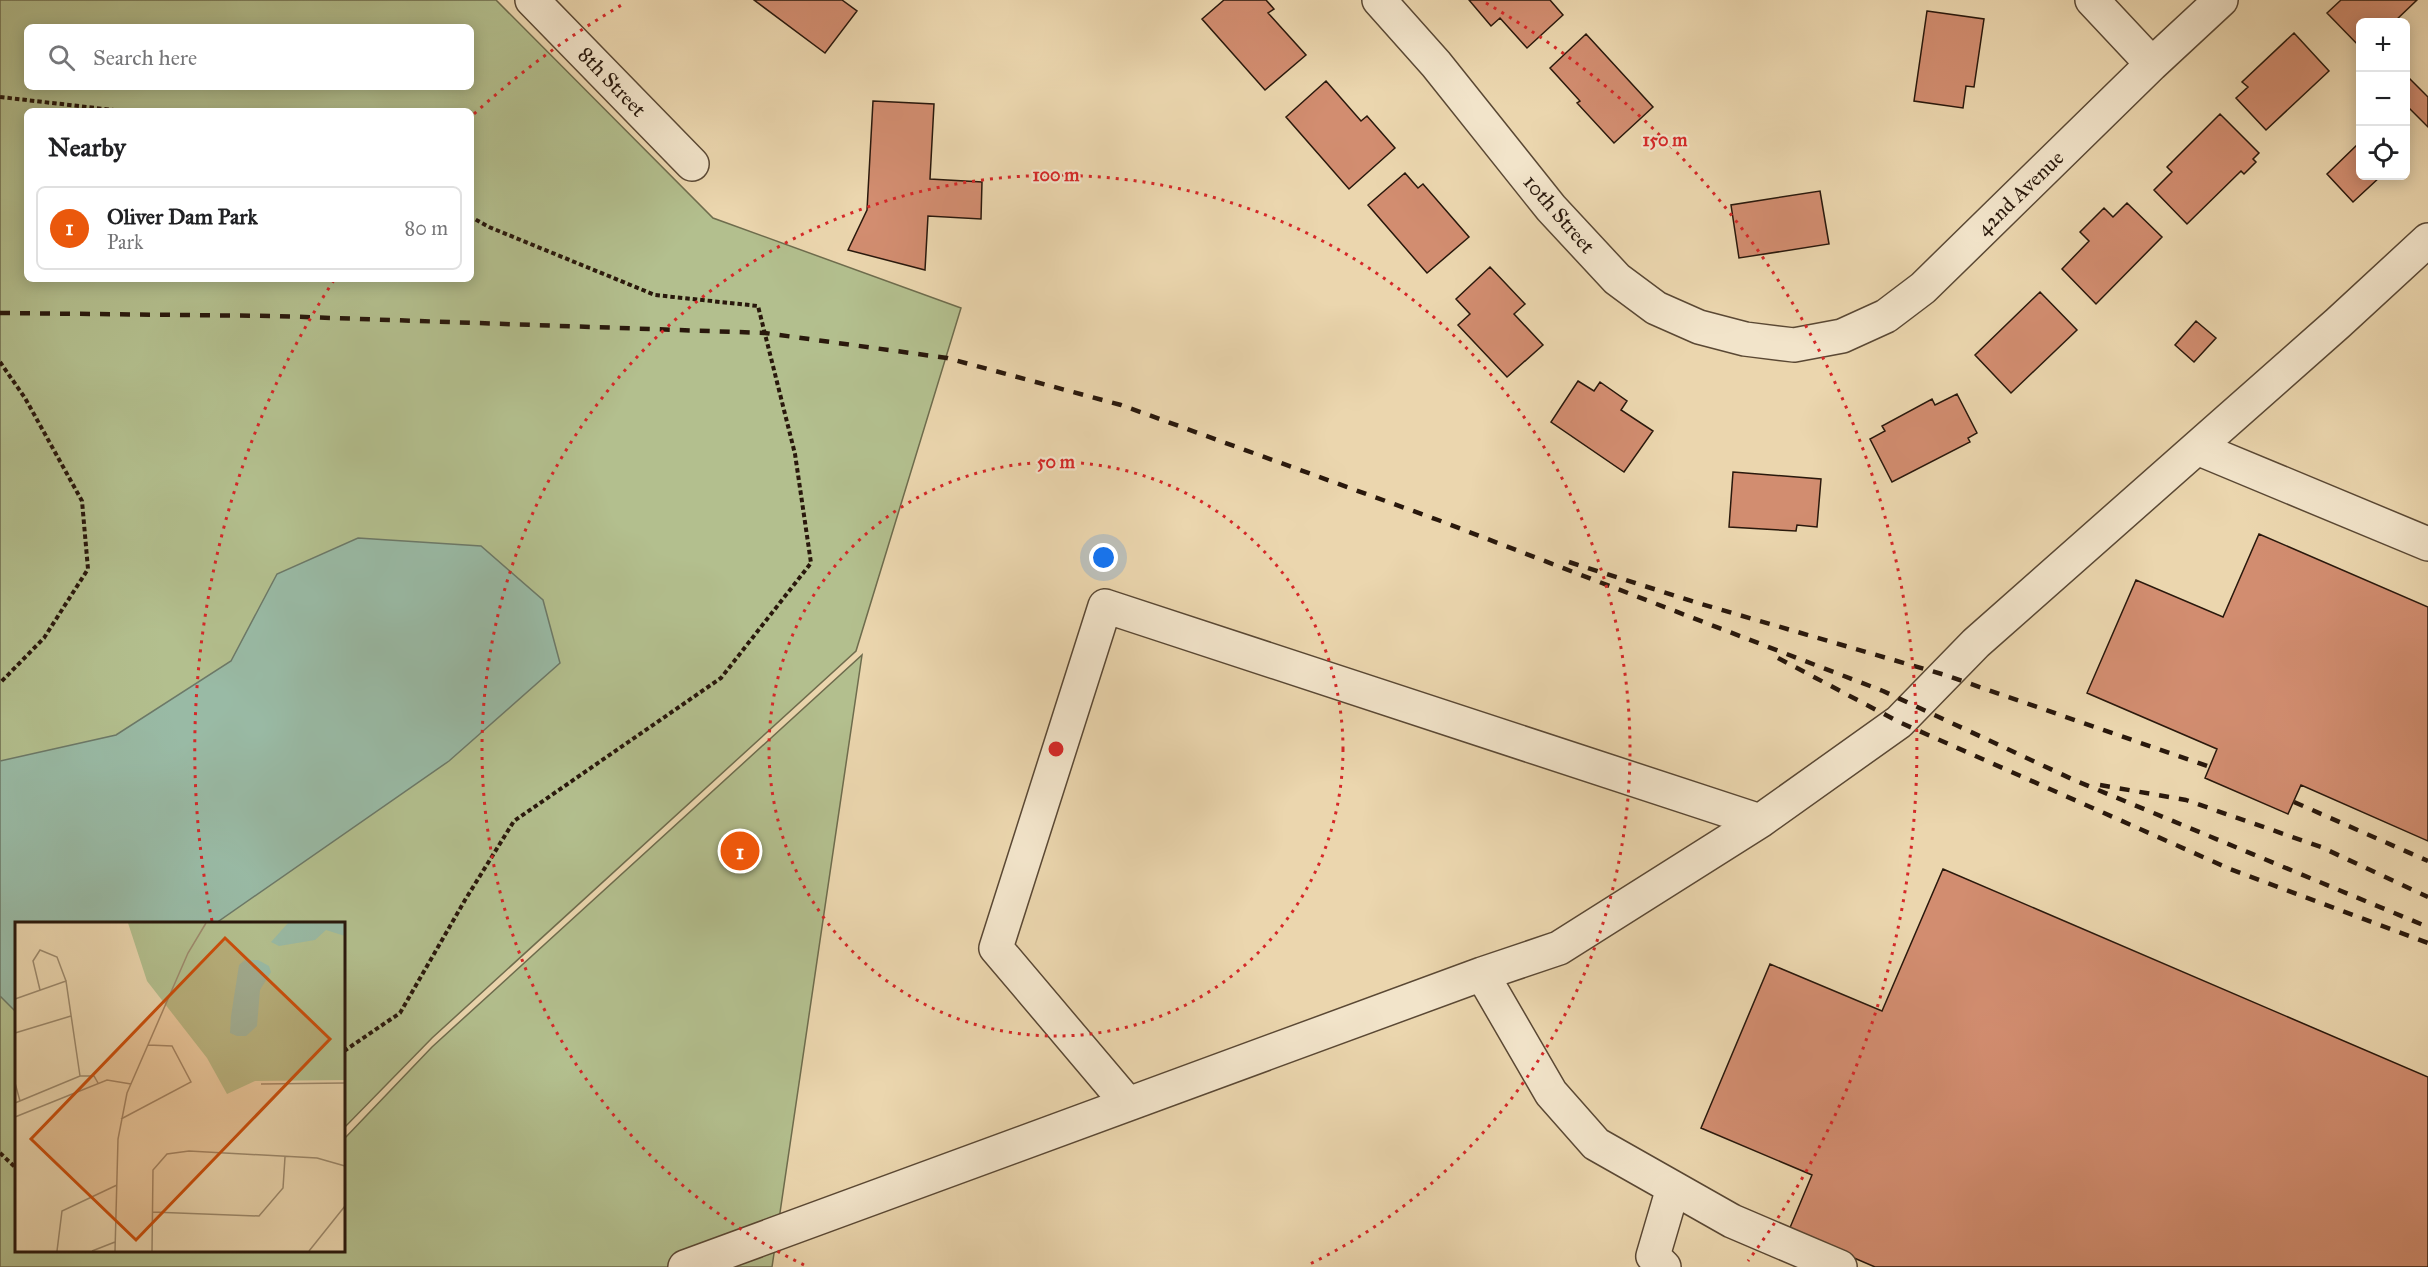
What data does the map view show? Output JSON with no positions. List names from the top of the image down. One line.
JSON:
{"streets":{"street":["8th Street","42nd Avenue","10th Street"]},"crossings":[["42nd Avenue","10th Street"]],"page":{"map_buttons":["+","−"],"search":"Search here","heading":"Nearby","list":[{"mark":"1","name":"Oliver Dam Park","note":"Park","value":"80 m"}],"pins":"1"},"rings":["150 m","100 m","50 m"]}
